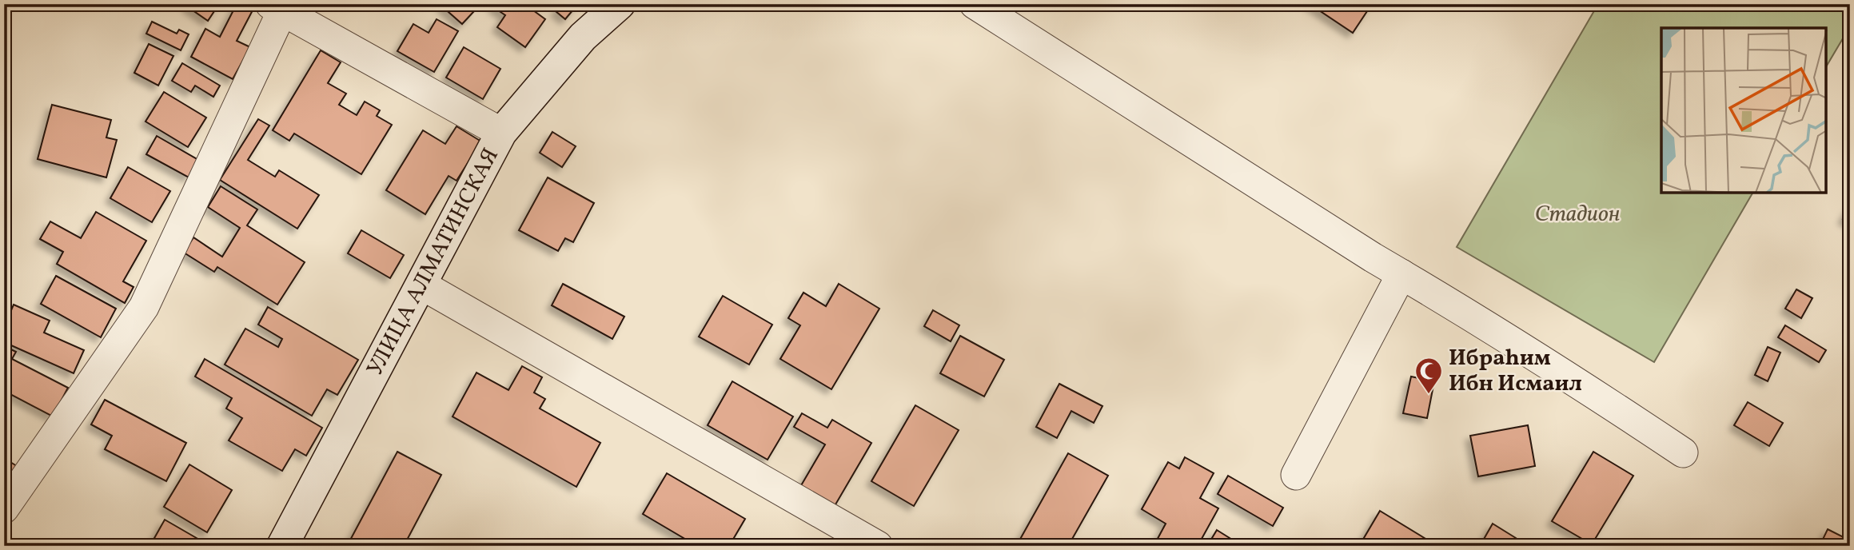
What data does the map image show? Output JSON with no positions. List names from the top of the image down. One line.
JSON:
{"streets":{"street":["УЛИЦА АЛМАТИНСКАЯ"]},"parks":["Стадион"],"places":{"mosque":["Ибраһим Ибн Исмаил"]}}
